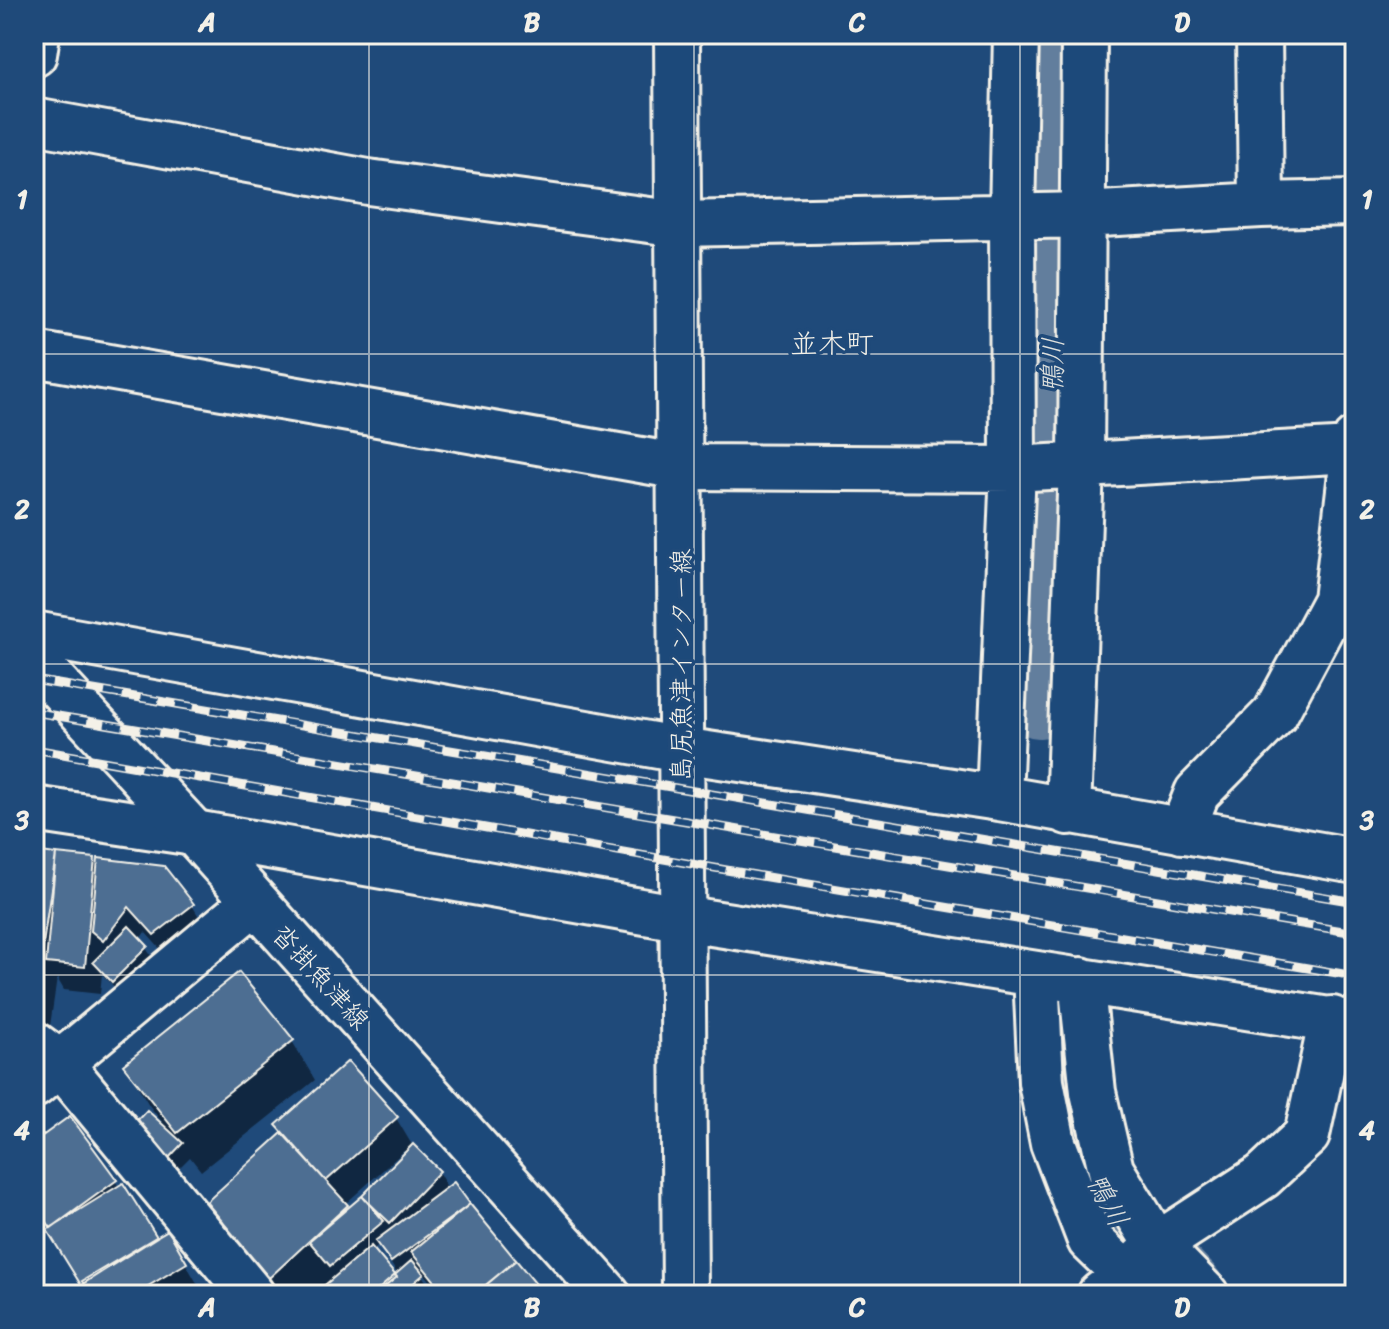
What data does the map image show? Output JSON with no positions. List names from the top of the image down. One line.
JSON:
{"streets":{"street":["島尻魚津インター線","沓掛魚津線"]},"districts":["並木町"],"water":["鴨川"],"grid":{"columns":["A","B","C","D"],"rows":["1","2","3","4"]}}
